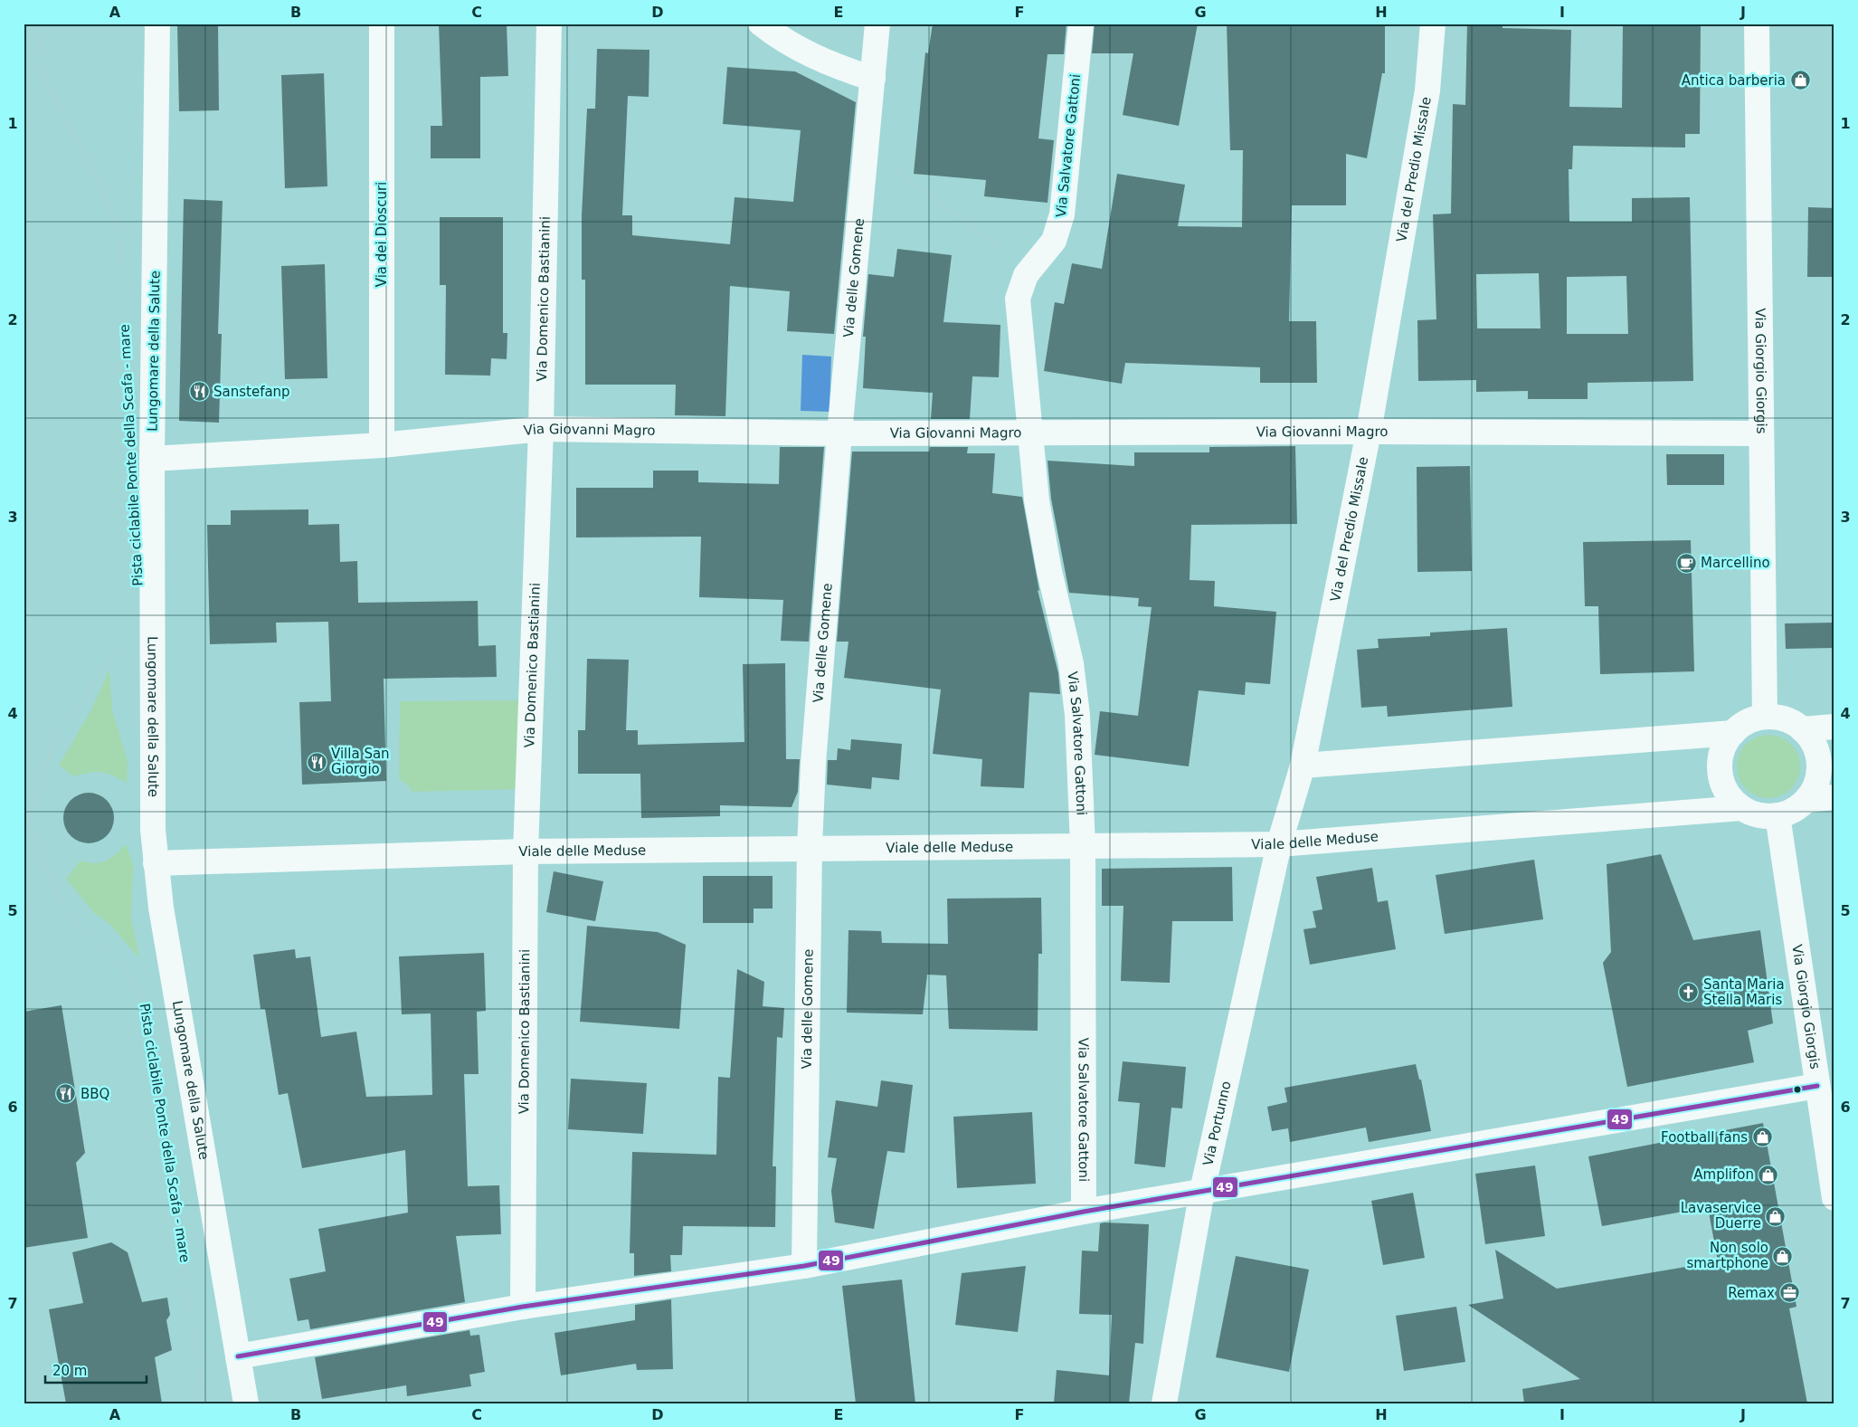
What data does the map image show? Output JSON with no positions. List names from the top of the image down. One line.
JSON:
{"streets":{"street":["Via Salvatore Gattoni","Via del Predio Missale","Via dei Dioscuri","Via delle Gomene","Via Domenico Bastianini","Lungomare della Salute","Via Giorgio Giorgis","Via Giovanni Magro","Viale delle Meduse","Via Portunno"],"path":["Pista ciclabile Ponte della Scafa - mare"]},"crossings":[["Via Salvatore Gattoni","Via Giovanni Magro"],["Via Salvatore Gattoni","Viale delle Meduse"],["Via del Predio Missale","Via Giovanni Magro"],["Via del Predio Missale","Viale delle Meduse"],["Via del Predio Missale","Via Portunno"],["Via dei Dioscuri","Via Giovanni Magro"],["Via delle Gomene","Via Giovanni Magro"],["Via delle Gomene","Viale delle Meduse"],["Via Domenico Bastianini","Via Giovanni Magro"],["Via Domenico Bastianini","Viale delle Meduse"],["Lungomare della Salute","Via Giovanni Magro"],["Lungomare della Salute","Viale delle Meduse"],["Via Giorgio Giorgis","Via Giovanni Magro"],["Via Giorgio Giorgis","Viale delle Meduse"],["Viale delle Meduse","Via Portunno"]],"places":{"shop":["Antica barberia","Football fans","Amplifon","Lavaservice Duerre","Non solo smartphone"],"restaurant":["Sanstefanp","Villa San Giorgio","BBQ"],"cafe":["Marcellino"],"church":["Santa Maria Stella Maris"],"office":["Remax"]},"lines":["transit line 49"],"scale_bar":"20 m","grid":{"columns":["A","B","C","D","E","F","G","H","I","J"],"rows":["1","2","3","4","5","6","7"]}}
